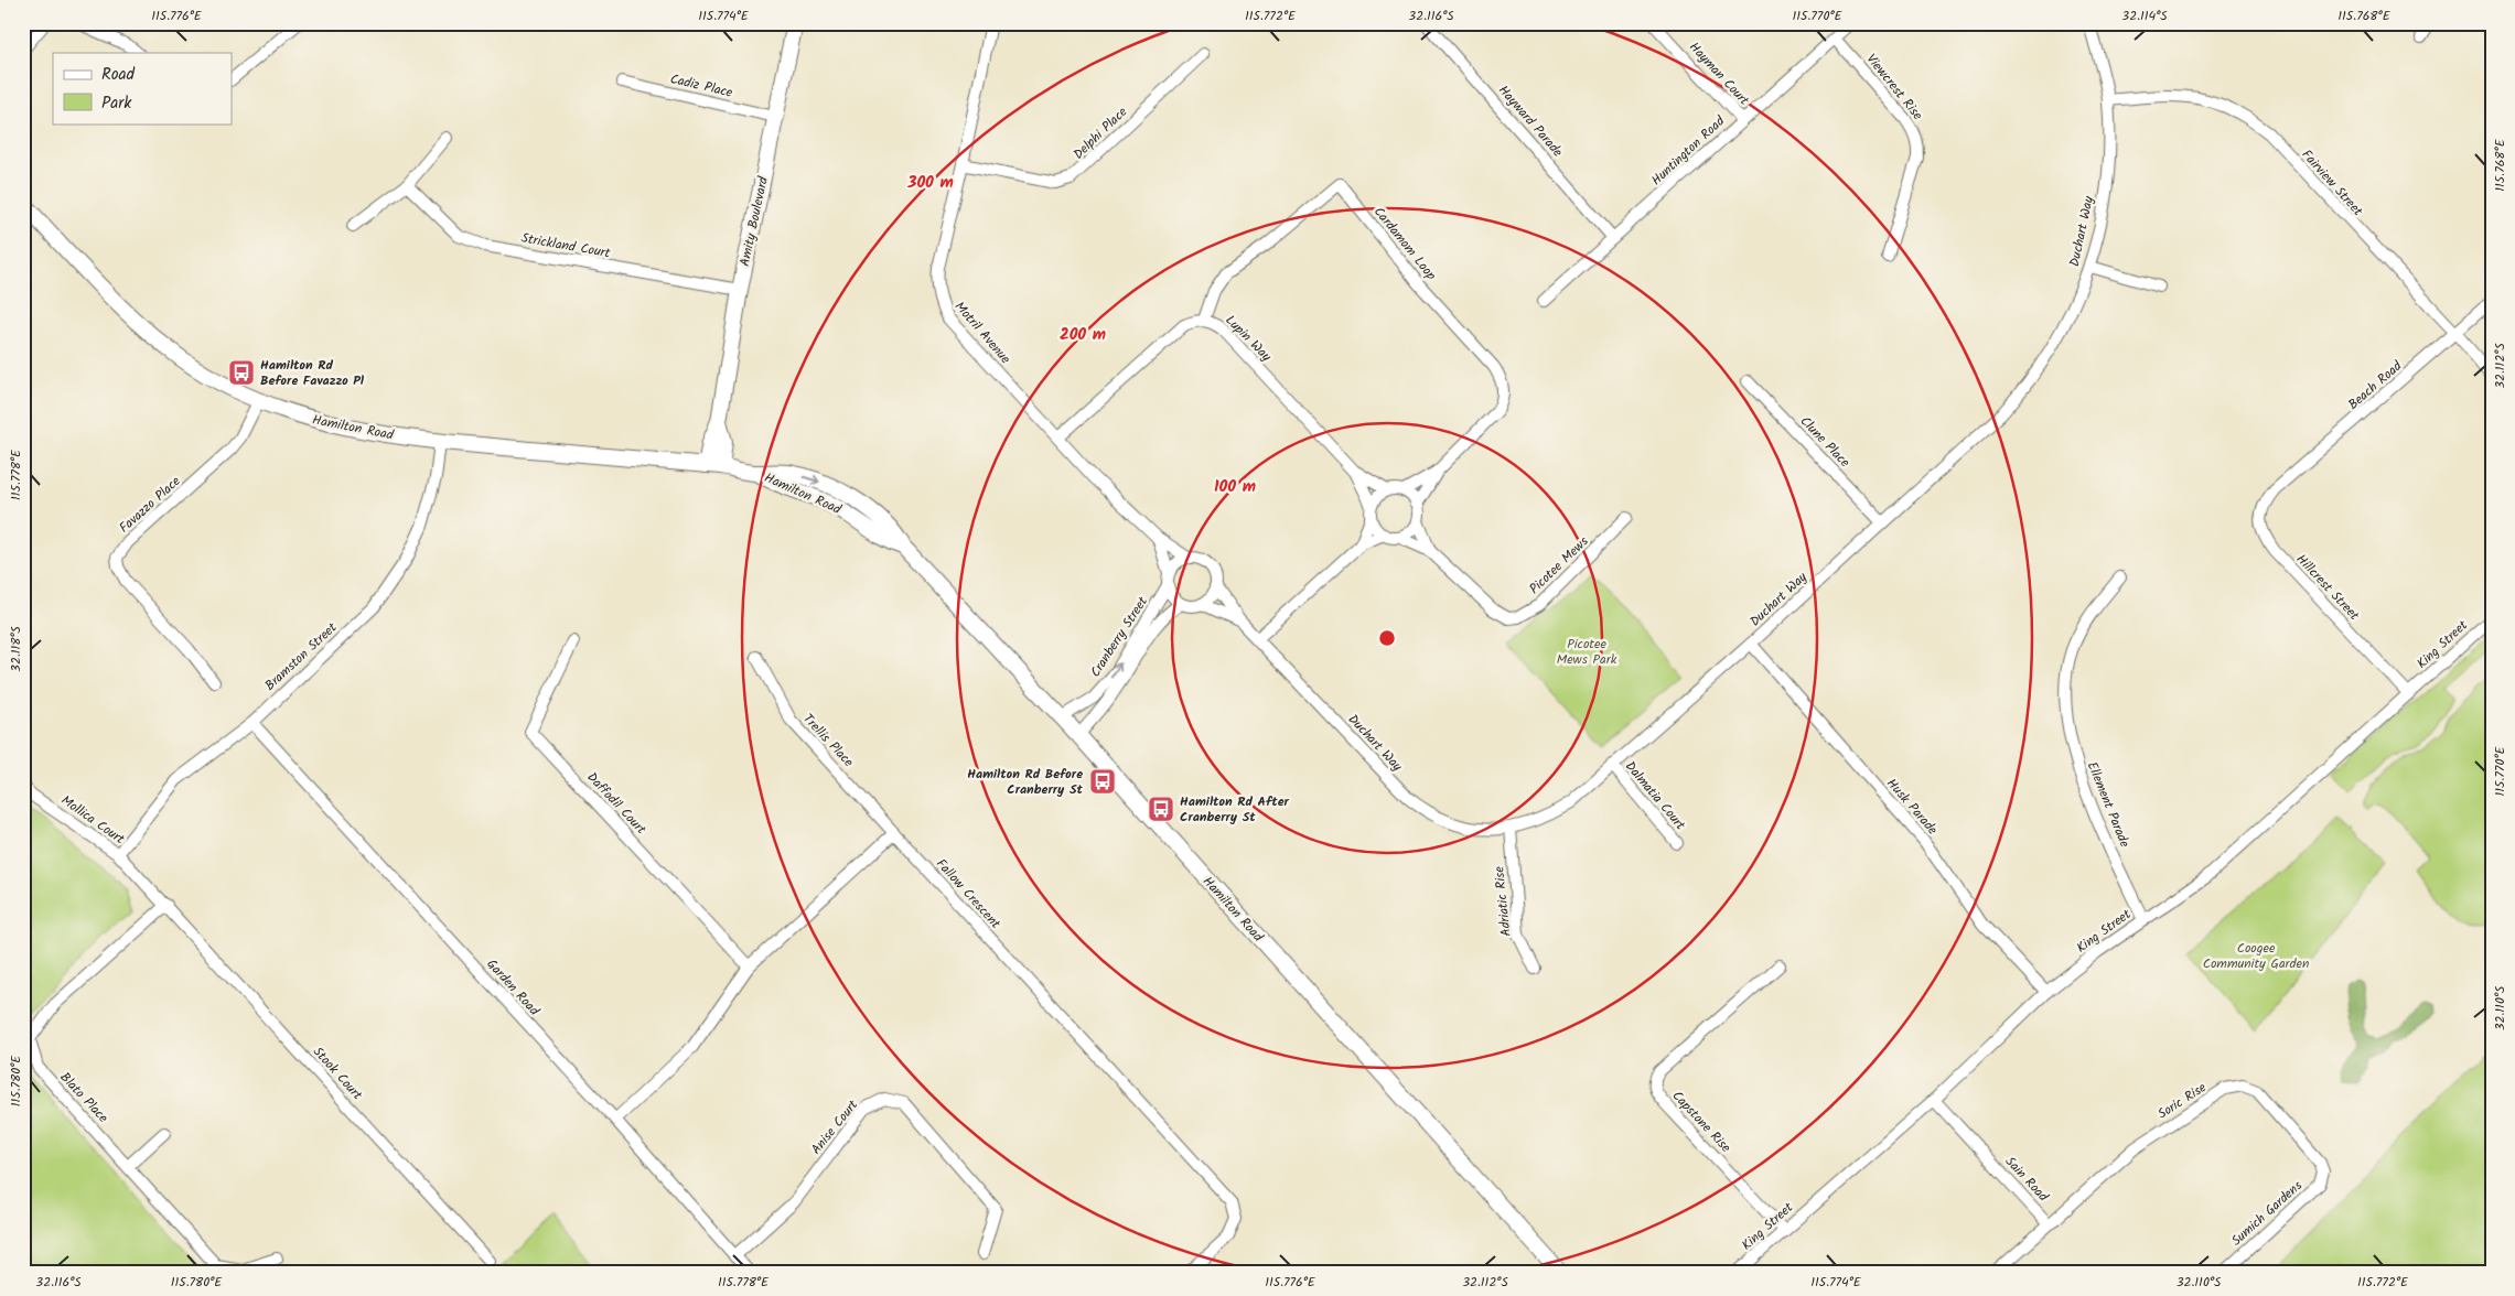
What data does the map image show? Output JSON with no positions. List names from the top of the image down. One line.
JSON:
{"streets":{"main road":["Amity Boulevard","Hamilton Road"],"street":["Hayman Court","Cadiz Place","Viewcrest Rise","Hayward Parade","Delphi Place","Huntington Road","Fairview Street","Duchart Way","Cardamom Loop","Strickland Court","Motril Avenue","Lupin Way","Beach Road","Clune Place","Favazzo Place","Picotee Mews","Hillcrest Street","Cranberry Street","King Street","Bramston Street","Trellis Place","Dalmatia Court","Daffodil Court","Ellement Parade","Husk Parade","Mollica Court","Fallow Crescent","Adriatic Rise","Garden Road","Stook Court","Blato Place","Soric Rise","Capstone Rise","Anise Court","Sain Road","Sumich Gardens"]},"crossings":[["Hayman Court","Huntington Road"],["Cadiz Place","Amity Boulevard"],["Viewcrest Rise","Huntington Road"],["Hayward Parade","Huntington Road"],["Delphi Place","Motril Avenue"],["Fairview Street","Duchart Way"],["Fairview Street","Beach Road"],["Amity Boulevard","Strickland Court"],["Amity Boulevard","Hamilton Road"],["Duchart Way","Motril Avenue"],["Duchart Way","Clune Place"],["Duchart Way","Cranberry Street"],["Duchart Way","Dalmatia Court"],["Duchart Way","Husk Parade"],["Duchart Way","Adriatic Rise"],["Cardamom Loop","Lupin Way"],["Cardamom Loop","Picotee Mews"],["Motril Avenue","Lupin Way"],["Motril Avenue","Cranberry Street"],["Lupin Way","Picotee Mews"],["Beach Road","Hillcrest Street"],["Hamilton Road","Favazzo Place"],["Hamilton Road","Cranberry Street"],["Hamilton Road","Bramston Street"],["Hillcrest Street","King Street"],["King Street","Ellement Parade"],["King Street","Husk Parade"],["King Street","Capstone Rise"],["King Street","Sain Road"],["Bramston Street","Mollica Court"],["Bramston Street","Garden Road"],["Trellis Place","Fallow Crescent"],["Mollica Court","Stook Court"],["Mollica Court","Blato Place"],["Garden Road","Anise Court"],["Stook Court","Blato Place"],["Soric Rise","Sain Road"],["Soric Rise","Sumich Gardens"]],"parks":["Picotee Mews Park","Coogee Community Garden"],"places":{"bus stop":["Hamilton Rd Before Favazzo Pl","Hamilton Rd Before Cranberry St","Hamilton Rd After Cranberry St"]},"legend":["Road","Park"],"coordinates":["115.776°E","115.774°E","115.772°E","32.116°S","115.770°E","32.114°S","115.768°E","32.112°S","115.778°E","32.118°S","32.110°S","115.780°E"],"rings":["300 m","200 m","100 m"]}
